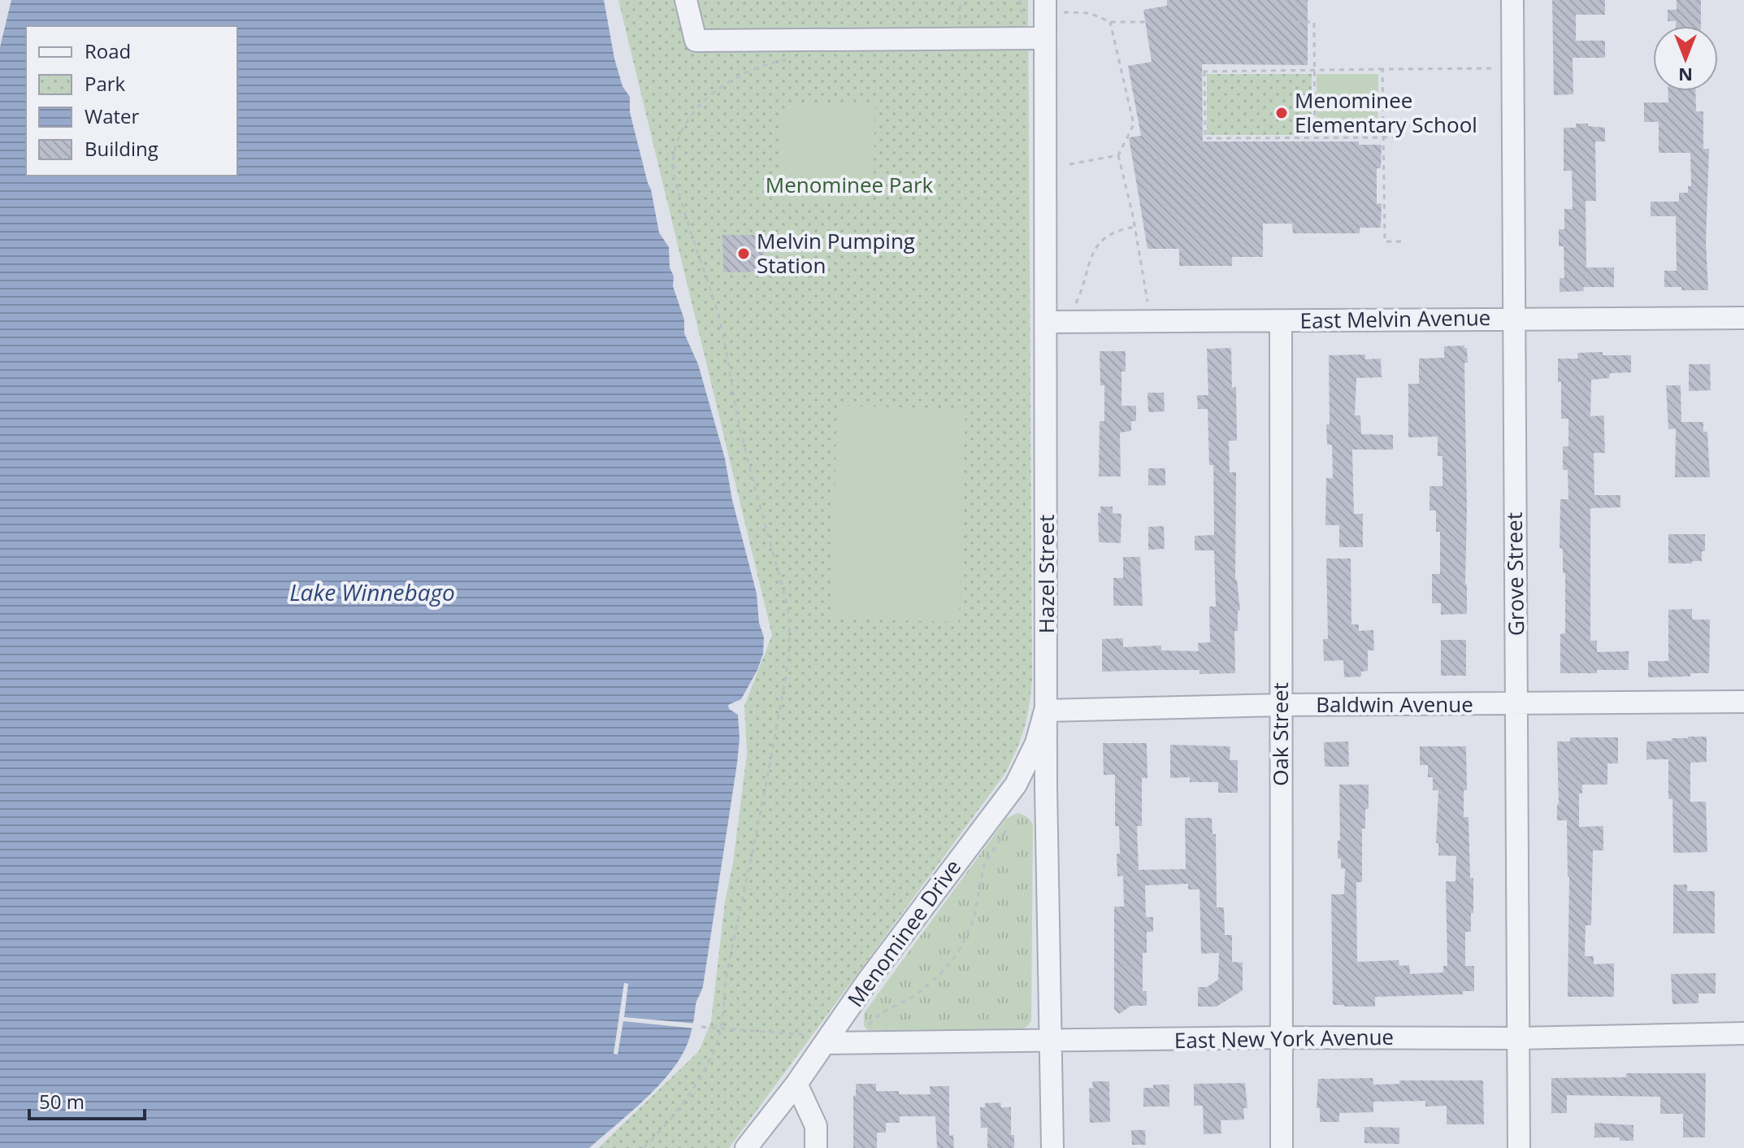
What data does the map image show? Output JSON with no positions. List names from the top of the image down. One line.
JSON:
{"streets":{"street":["East Melvin Avenue","Hazel Street","Grove Street","Baldwin Avenue","Oak Street","Menominee Drive","East New York Avenue"]},"crossings":[["East Melvin Avenue","Hazel Street"],["East Melvin Avenue","Grove Street"],["East Melvin Avenue","Oak Street"],["Hazel Street","Baldwin Avenue"],["Hazel Street","Menominee Drive"],["Hazel Street","East New York Avenue"],["Grove Street","Baldwin Avenue"],["Grove Street","East New York Avenue"],["Baldwin Avenue","Oak Street"],["Baldwin Avenue","Menominee Drive"],["Oak Street","East New York Avenue"],["Menominee Drive","East New York Avenue"]],"water":["Lake Winnebago"],"parks":["Menominee Park"],"places":["Menominee Elementary School","Melvin Pumping Station"],"legend":["Road","Park","Water","Building"],"scale_bar":"50 m","north":"bottom"}
